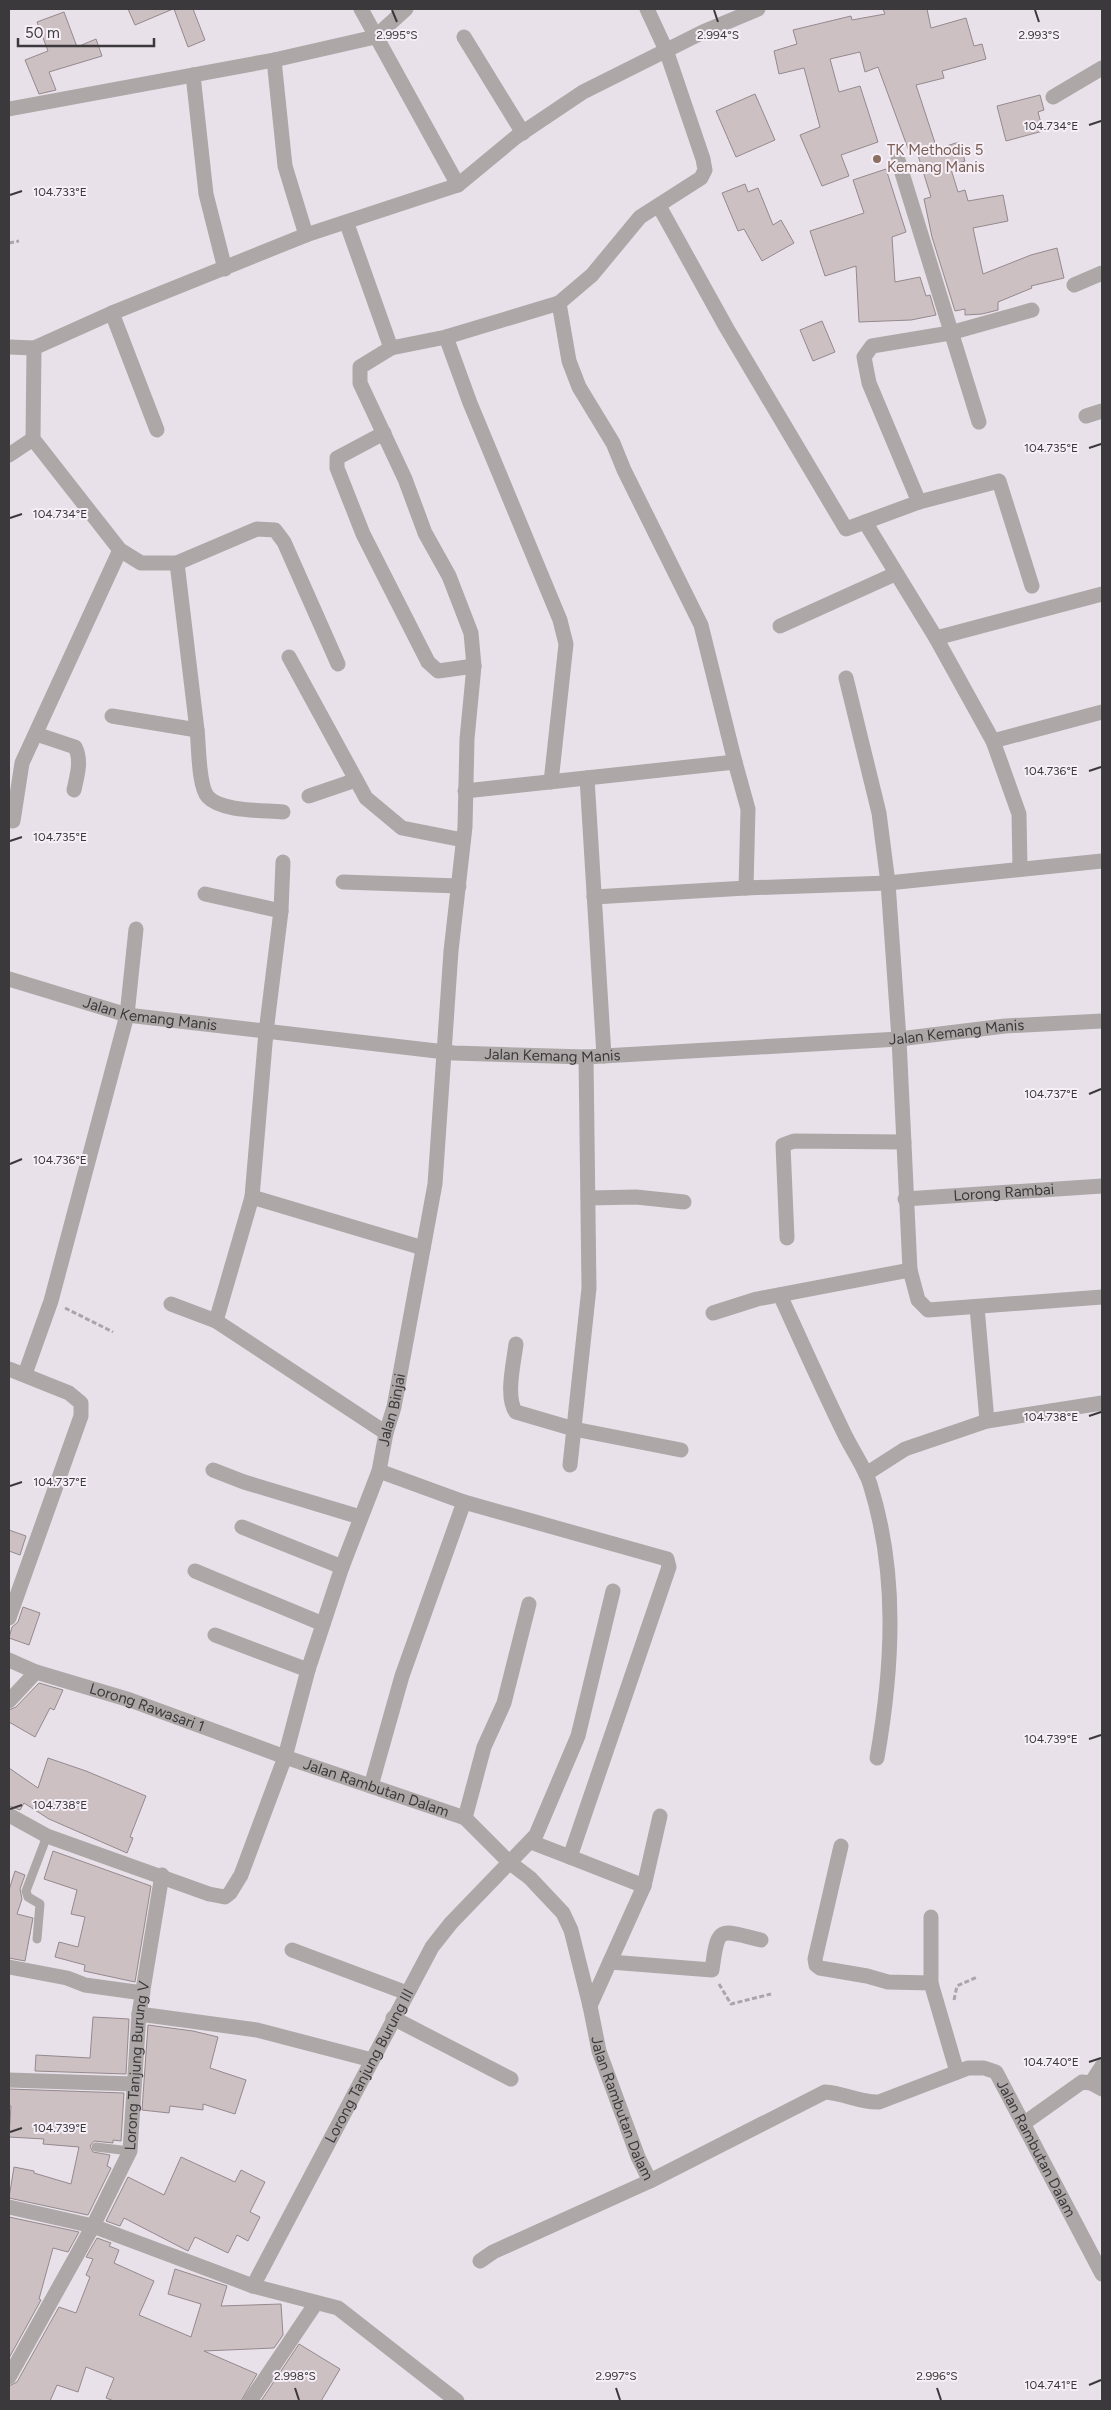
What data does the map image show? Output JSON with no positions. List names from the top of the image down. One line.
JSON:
{"streets":{"street":["Jalan Kemang Manis","Lorong Rambai","Jalan Binjai","Lorong Rawasari 1","Jalan Rambutan Dalam","Lorong Tanjung Burung V","Lorong Tanjung Burung III"]},"crossings":[["Jalan Kemang Manis","Jalan Binjai"],["Jalan Binjai","Lorong Rawasari 1"],["Jalan Binjai","Jalan Rambutan Dalam"],["Jalan Binjai","Lorong Tanjung Burung V"],["Lorong Rawasari 1","Jalan Rambutan Dalam"],["Jalan Rambutan Dalam","Lorong Tanjung Burung III"]],"places":["TK Methodis 5 Kemang Manis"],"scale_bar":"50 m","coordinates":["2.994°S","2.993°S","2.995°S","104.734°E","104.733°E","104.735°E","104.736°E","104.737°E","104.738°E","104.739°E","104.740°E","2.998°S","2.997°S","2.996°S","104.741°E"]}
